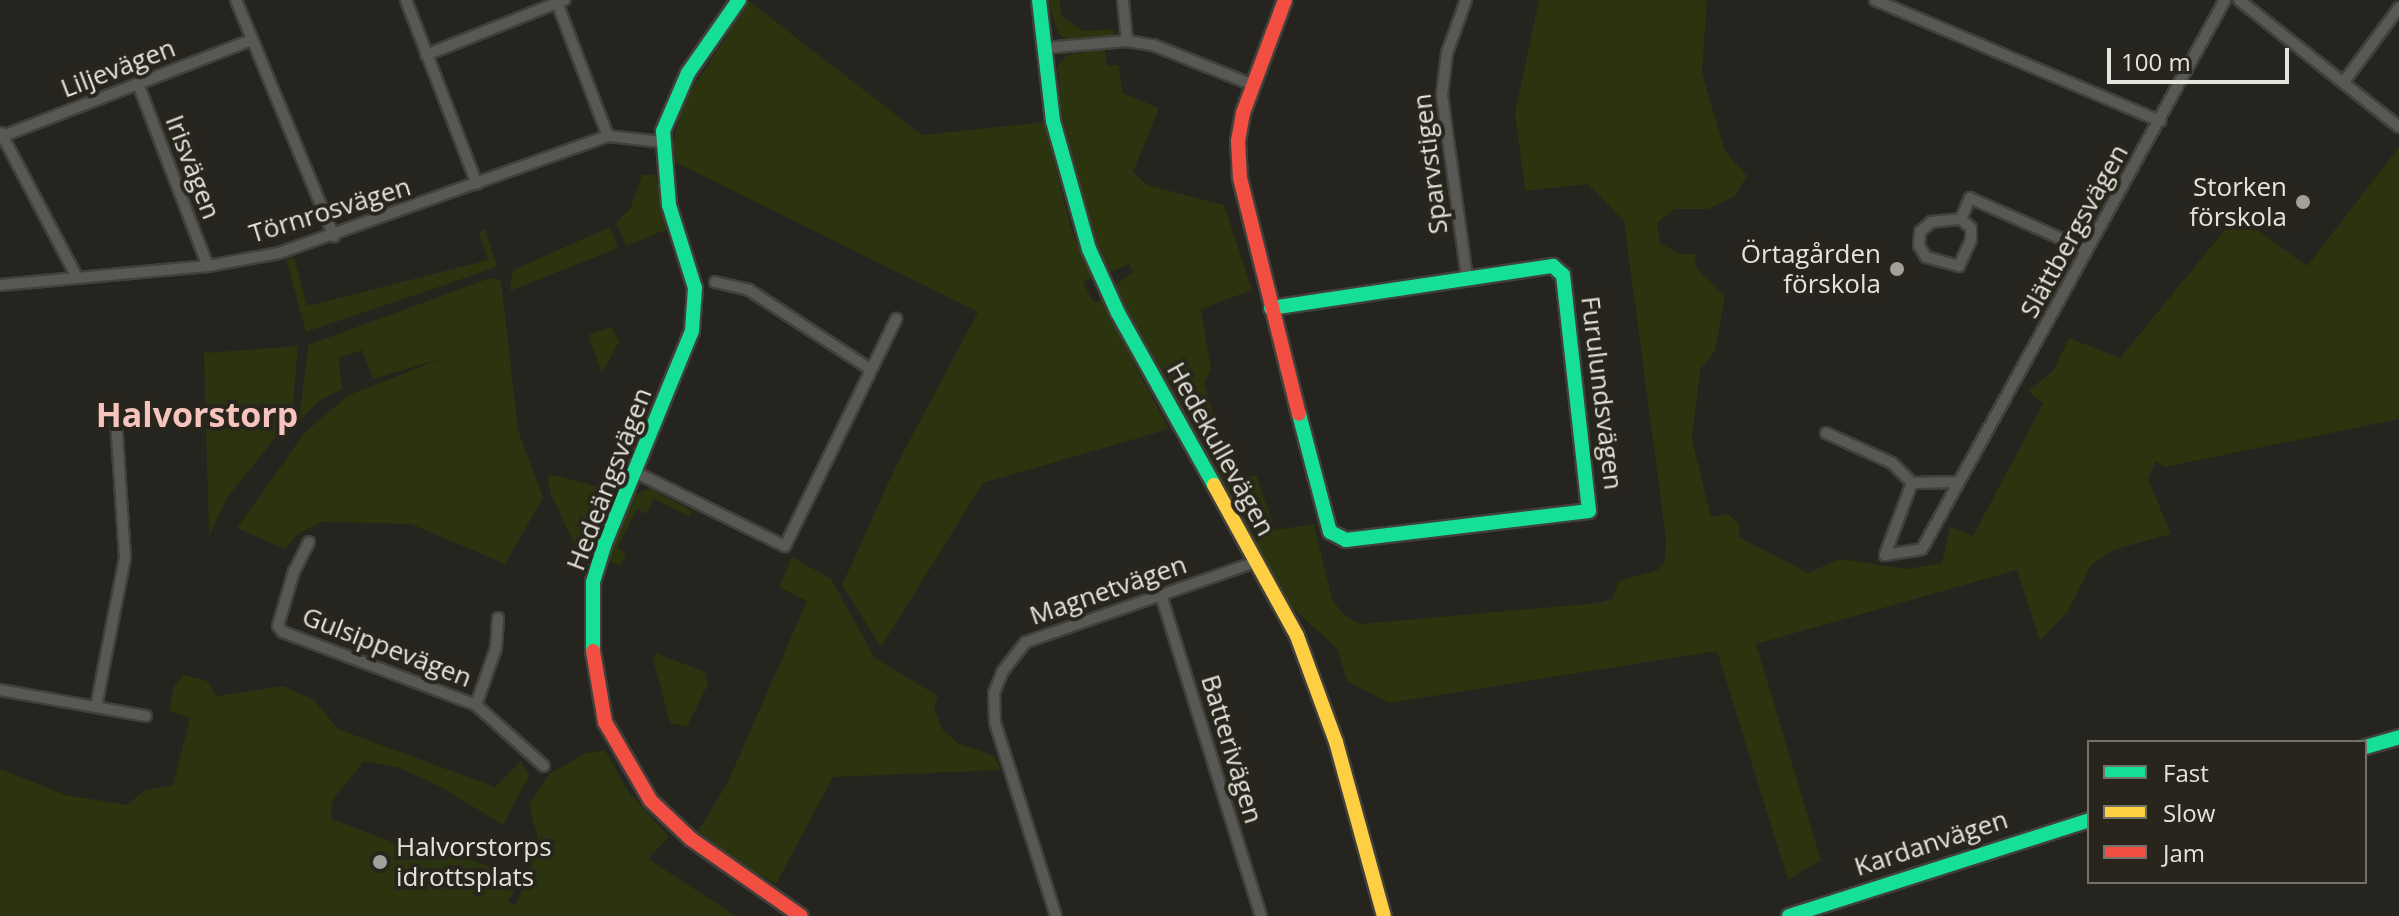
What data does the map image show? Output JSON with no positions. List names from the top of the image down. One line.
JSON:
{"streets":{"street":["Liljevägen","Sparvstigen","Irisvägen","Törnrosvägen","Slättbergsvägen","Furulundsvägen","Hedekullevägen","Hedeängsvägen","Magnetvägen","Gulsippevägen","Batterivägen","Kardanvägen"]},"crossings":[["Liljevägen","Irisvägen"],["Sparvstigen","Furulundsvägen"],["Irisvägen","Törnrosvägen"],["Törnrosvägen","Hedeängsvägen"],["Hedekullevägen","Magnetvägen"],["Magnetvägen","Batterivägen"]],"districts":["Halvorstorp"],"places":["Storken förskola","Örtagården förskola","Halvorstorps idrottsplats"],"legend":["Fast","Slow","Jam"],"scale_bar":"100 m"}
